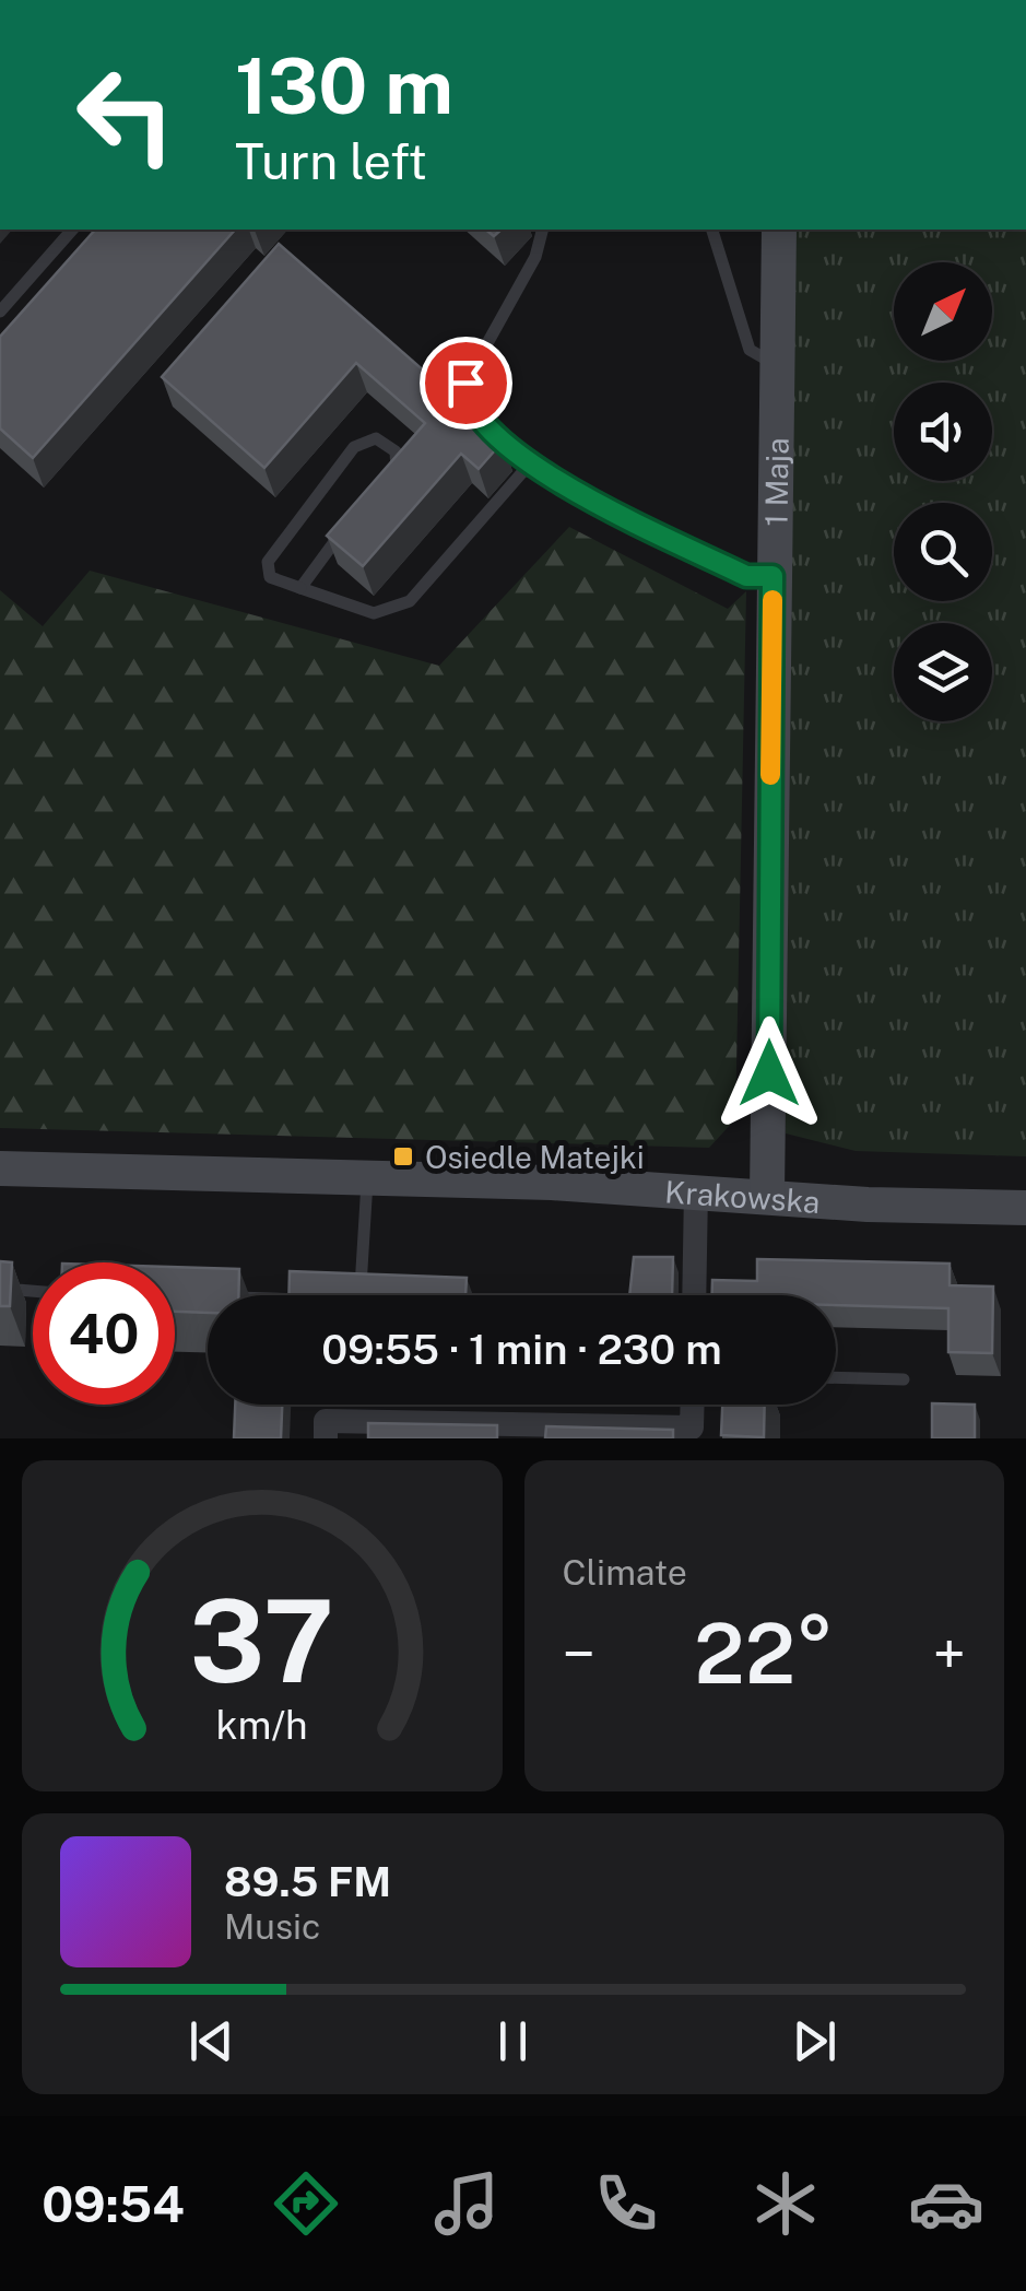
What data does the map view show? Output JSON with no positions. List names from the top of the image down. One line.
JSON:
{"streets":{"street":["1 Maja","Krakowska"]},"crossings":[["1 Maja","Krakowska"]],"places":{"transit":["Osiedle Matejki"]},"north":"top right","page":{"turn":["130 m","Turn left"],"limit":"40","trip":"09:55 · 1 min · 230 m","tile":"Climate","heat":["−","22°","+"],"song":["89.5 FM","Music"],"tabs":"09:54","gauge":["37","km/h"]}}
